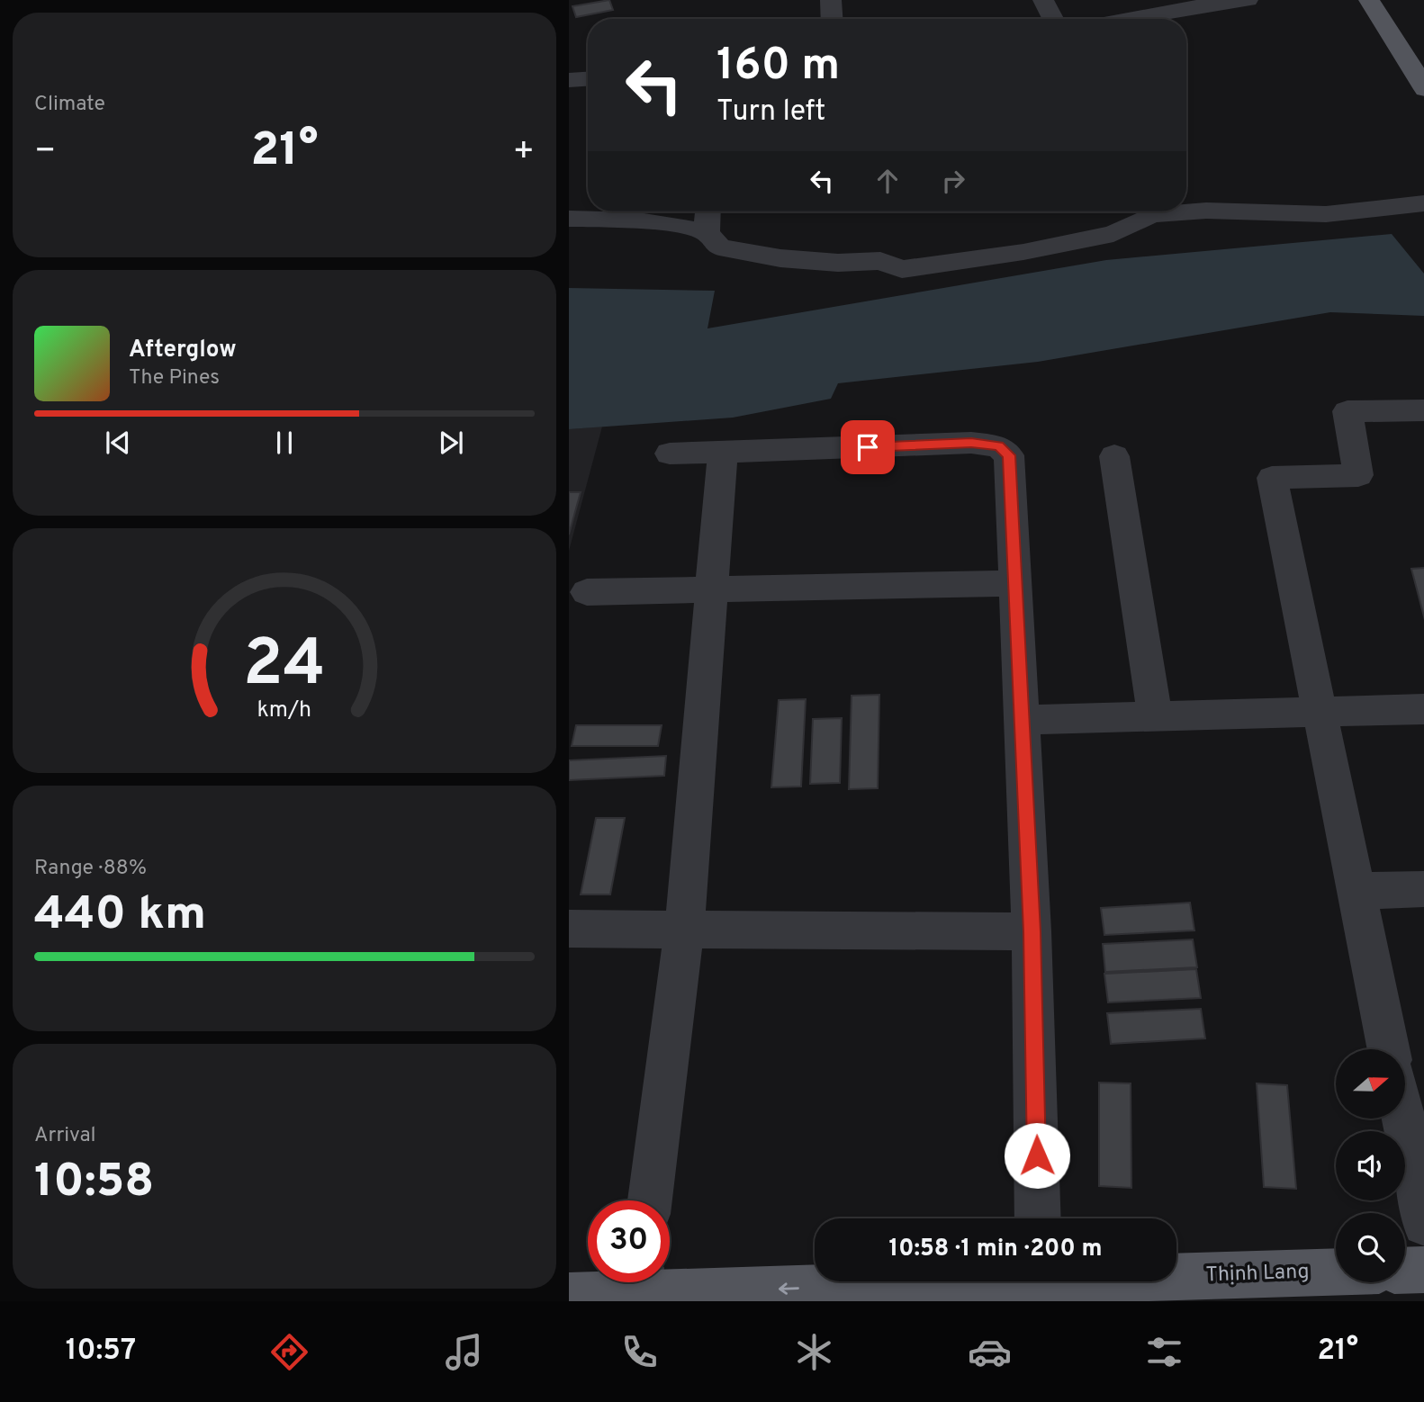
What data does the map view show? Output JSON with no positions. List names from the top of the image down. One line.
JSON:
{"streets":{"main road":["Thịnh Lang"]},"one_way":["Thịnh Lang"],"north":"right","page":{"tile":["Climate",["Range · 88%","440 km"],["Arrival","10:58"]],"turn":["160 m","Turn left"],"heat":["−","21°","+"],"song":["Afterglow","The Pines"],"limit":"30","trip":"10:58 · 1 min · 200 m","tabs":["10:57","21°"],"gauge":["24","km/h"]}}
